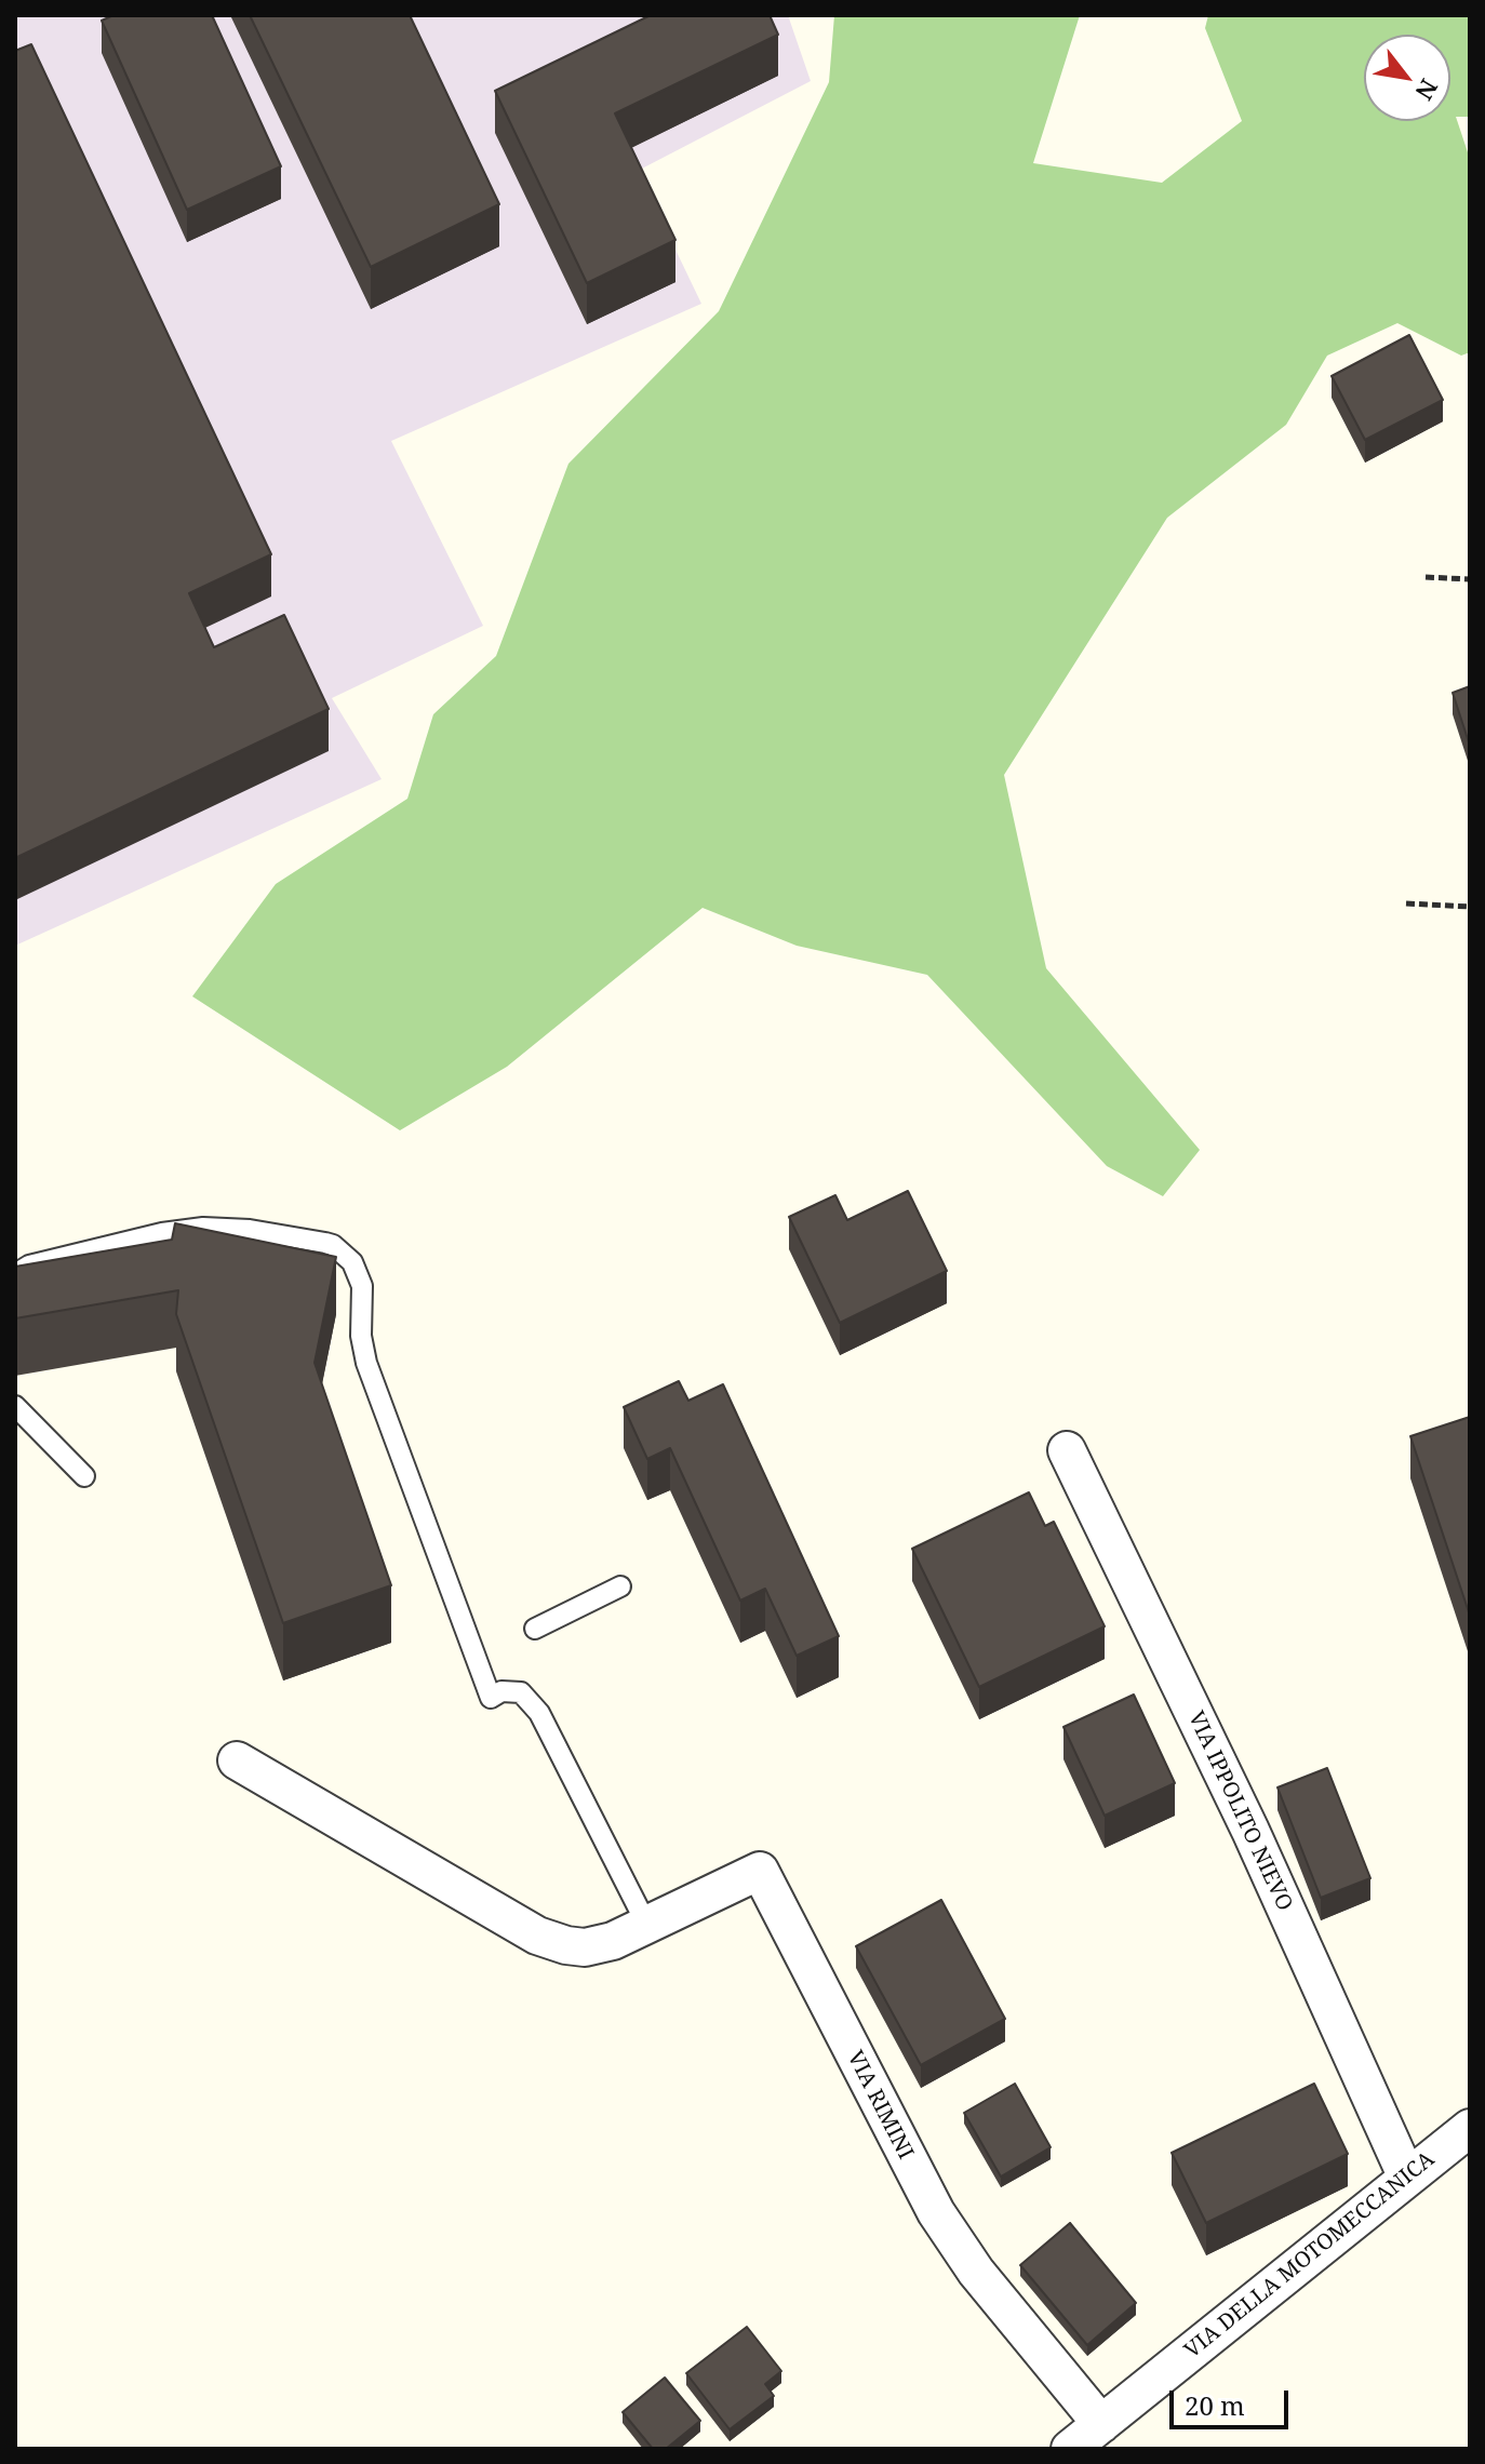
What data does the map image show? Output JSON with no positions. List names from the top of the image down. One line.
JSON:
{"streets":{"street":["VIA IPPOLITO NIEVO","VIA RIMINI","VIA DELLA MOTOMECCANICA"]},"crossings":[["VIA IPPOLITO NIEVO","VIA DELLA MOTOMECCANICA"],["VIA RIMINI","VIA DELLA MOTOMECCANICA"]],"scale_bar":"20 m","north":"bottom right"}
